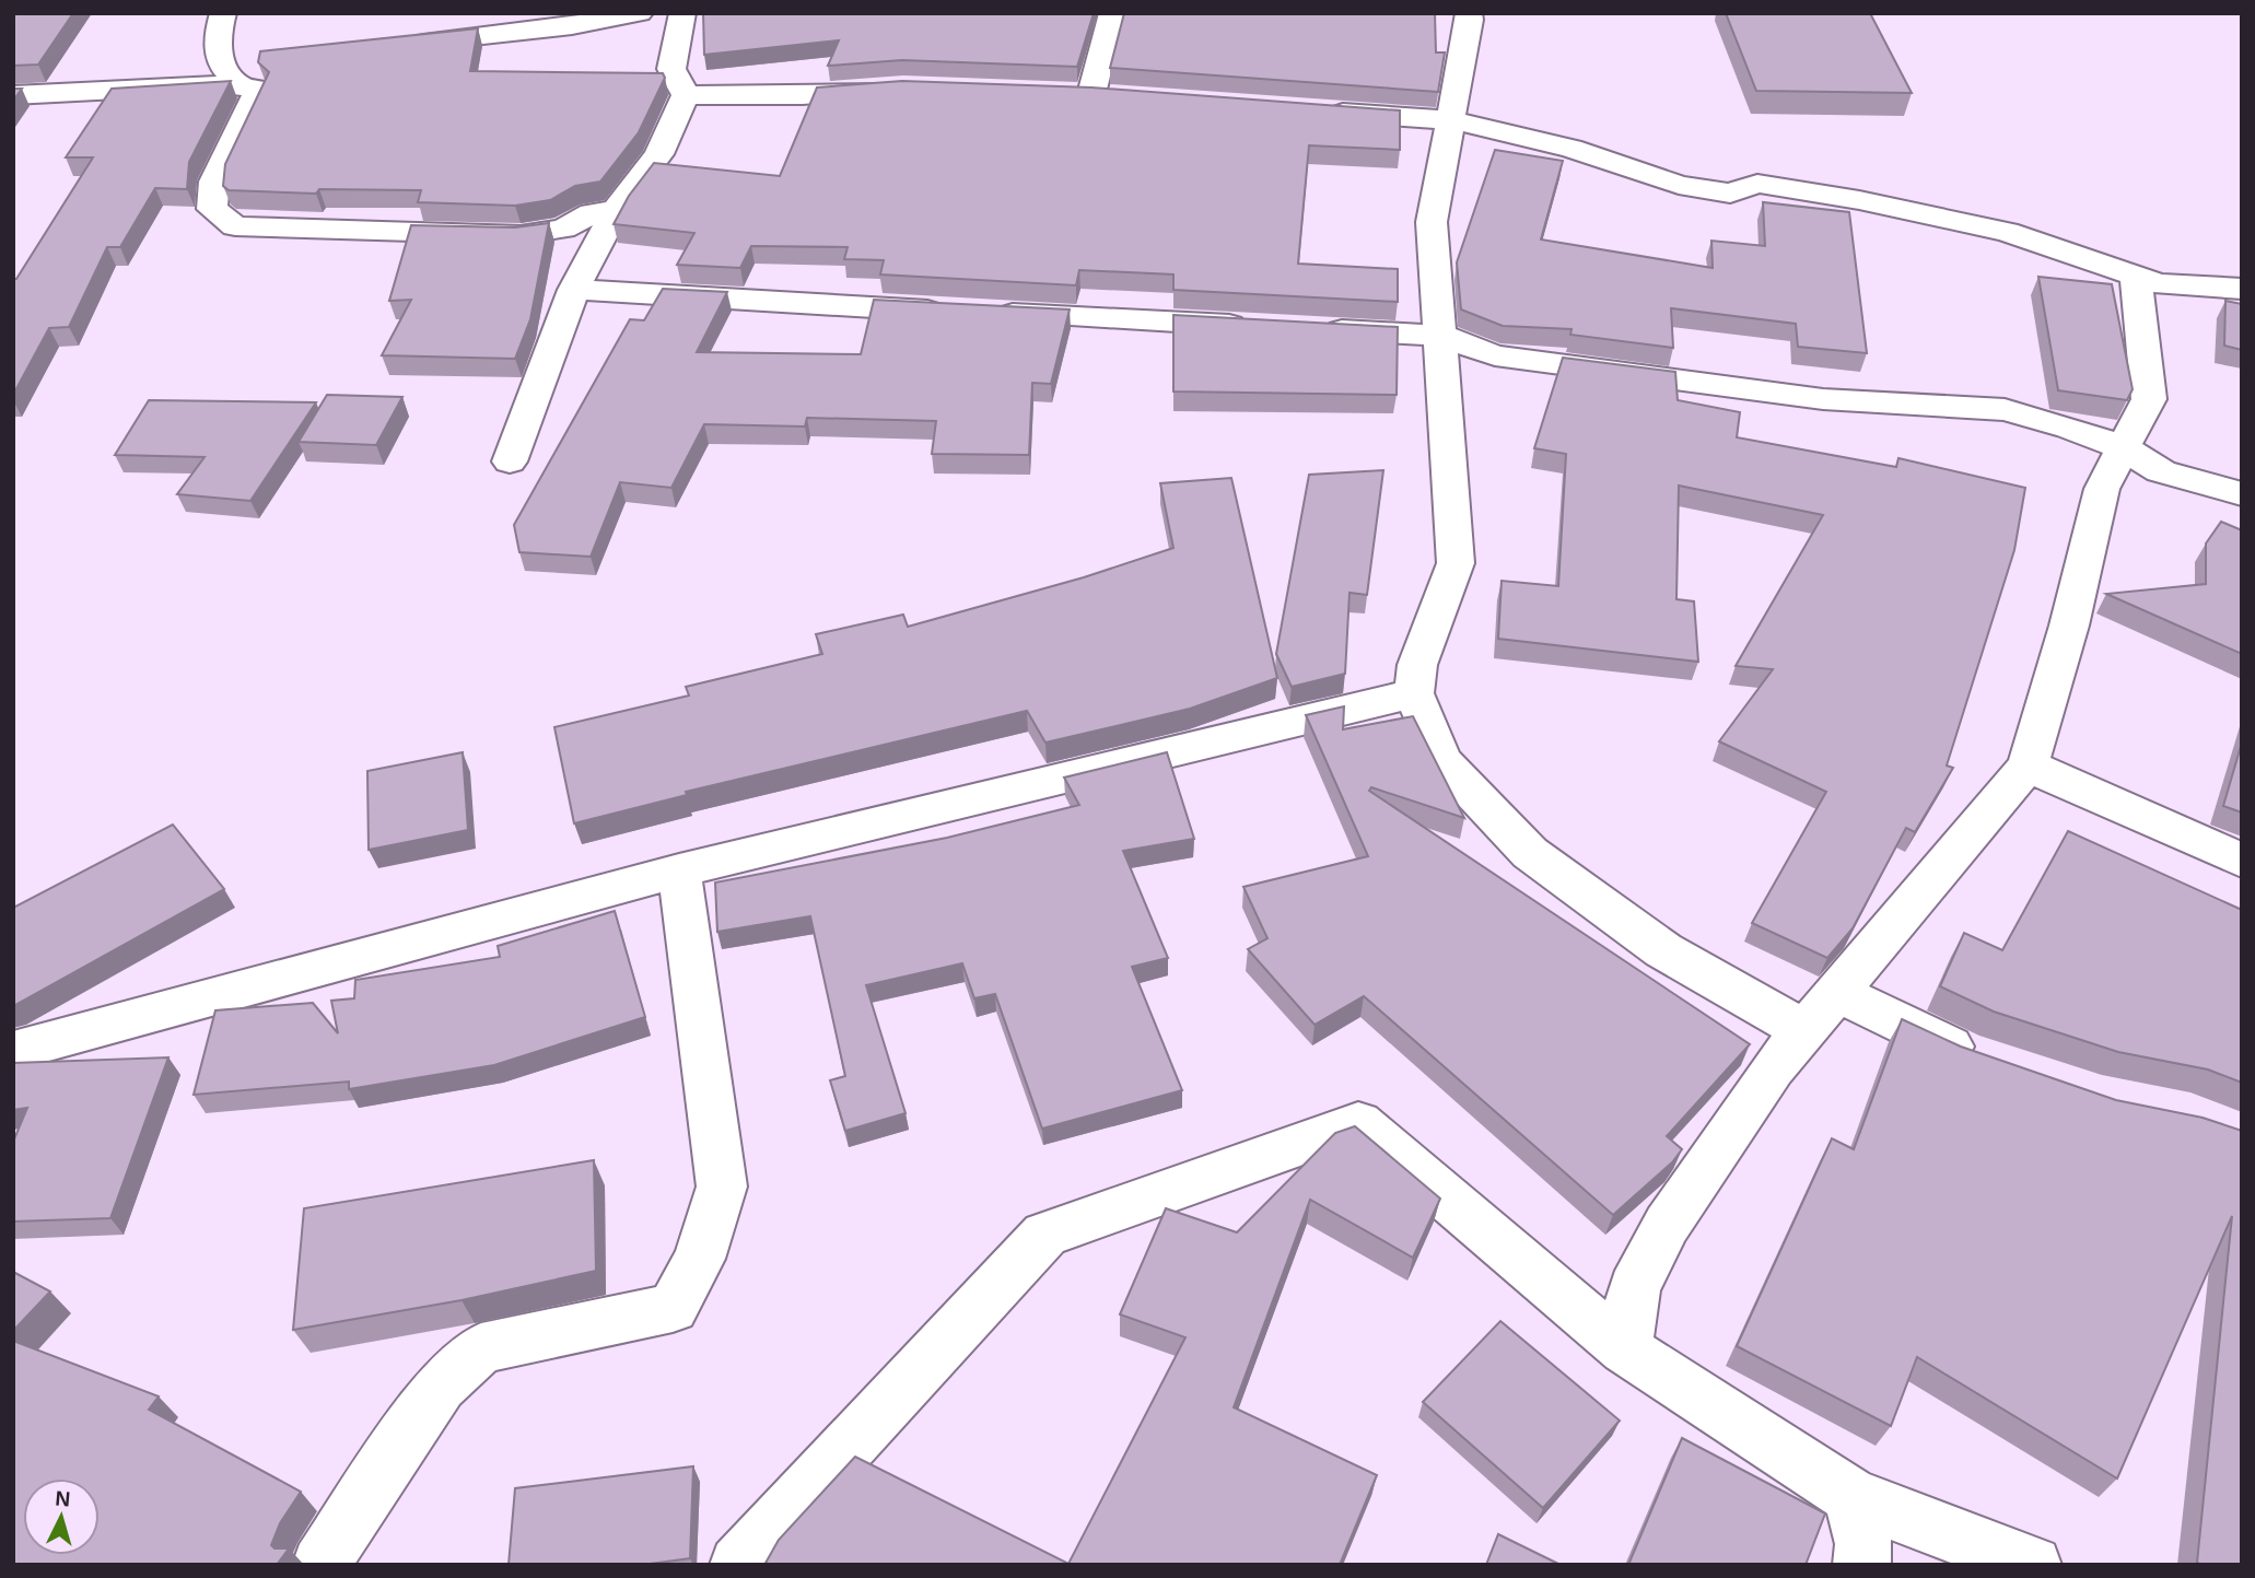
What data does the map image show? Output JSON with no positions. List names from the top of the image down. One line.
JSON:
{"north":"top"}
